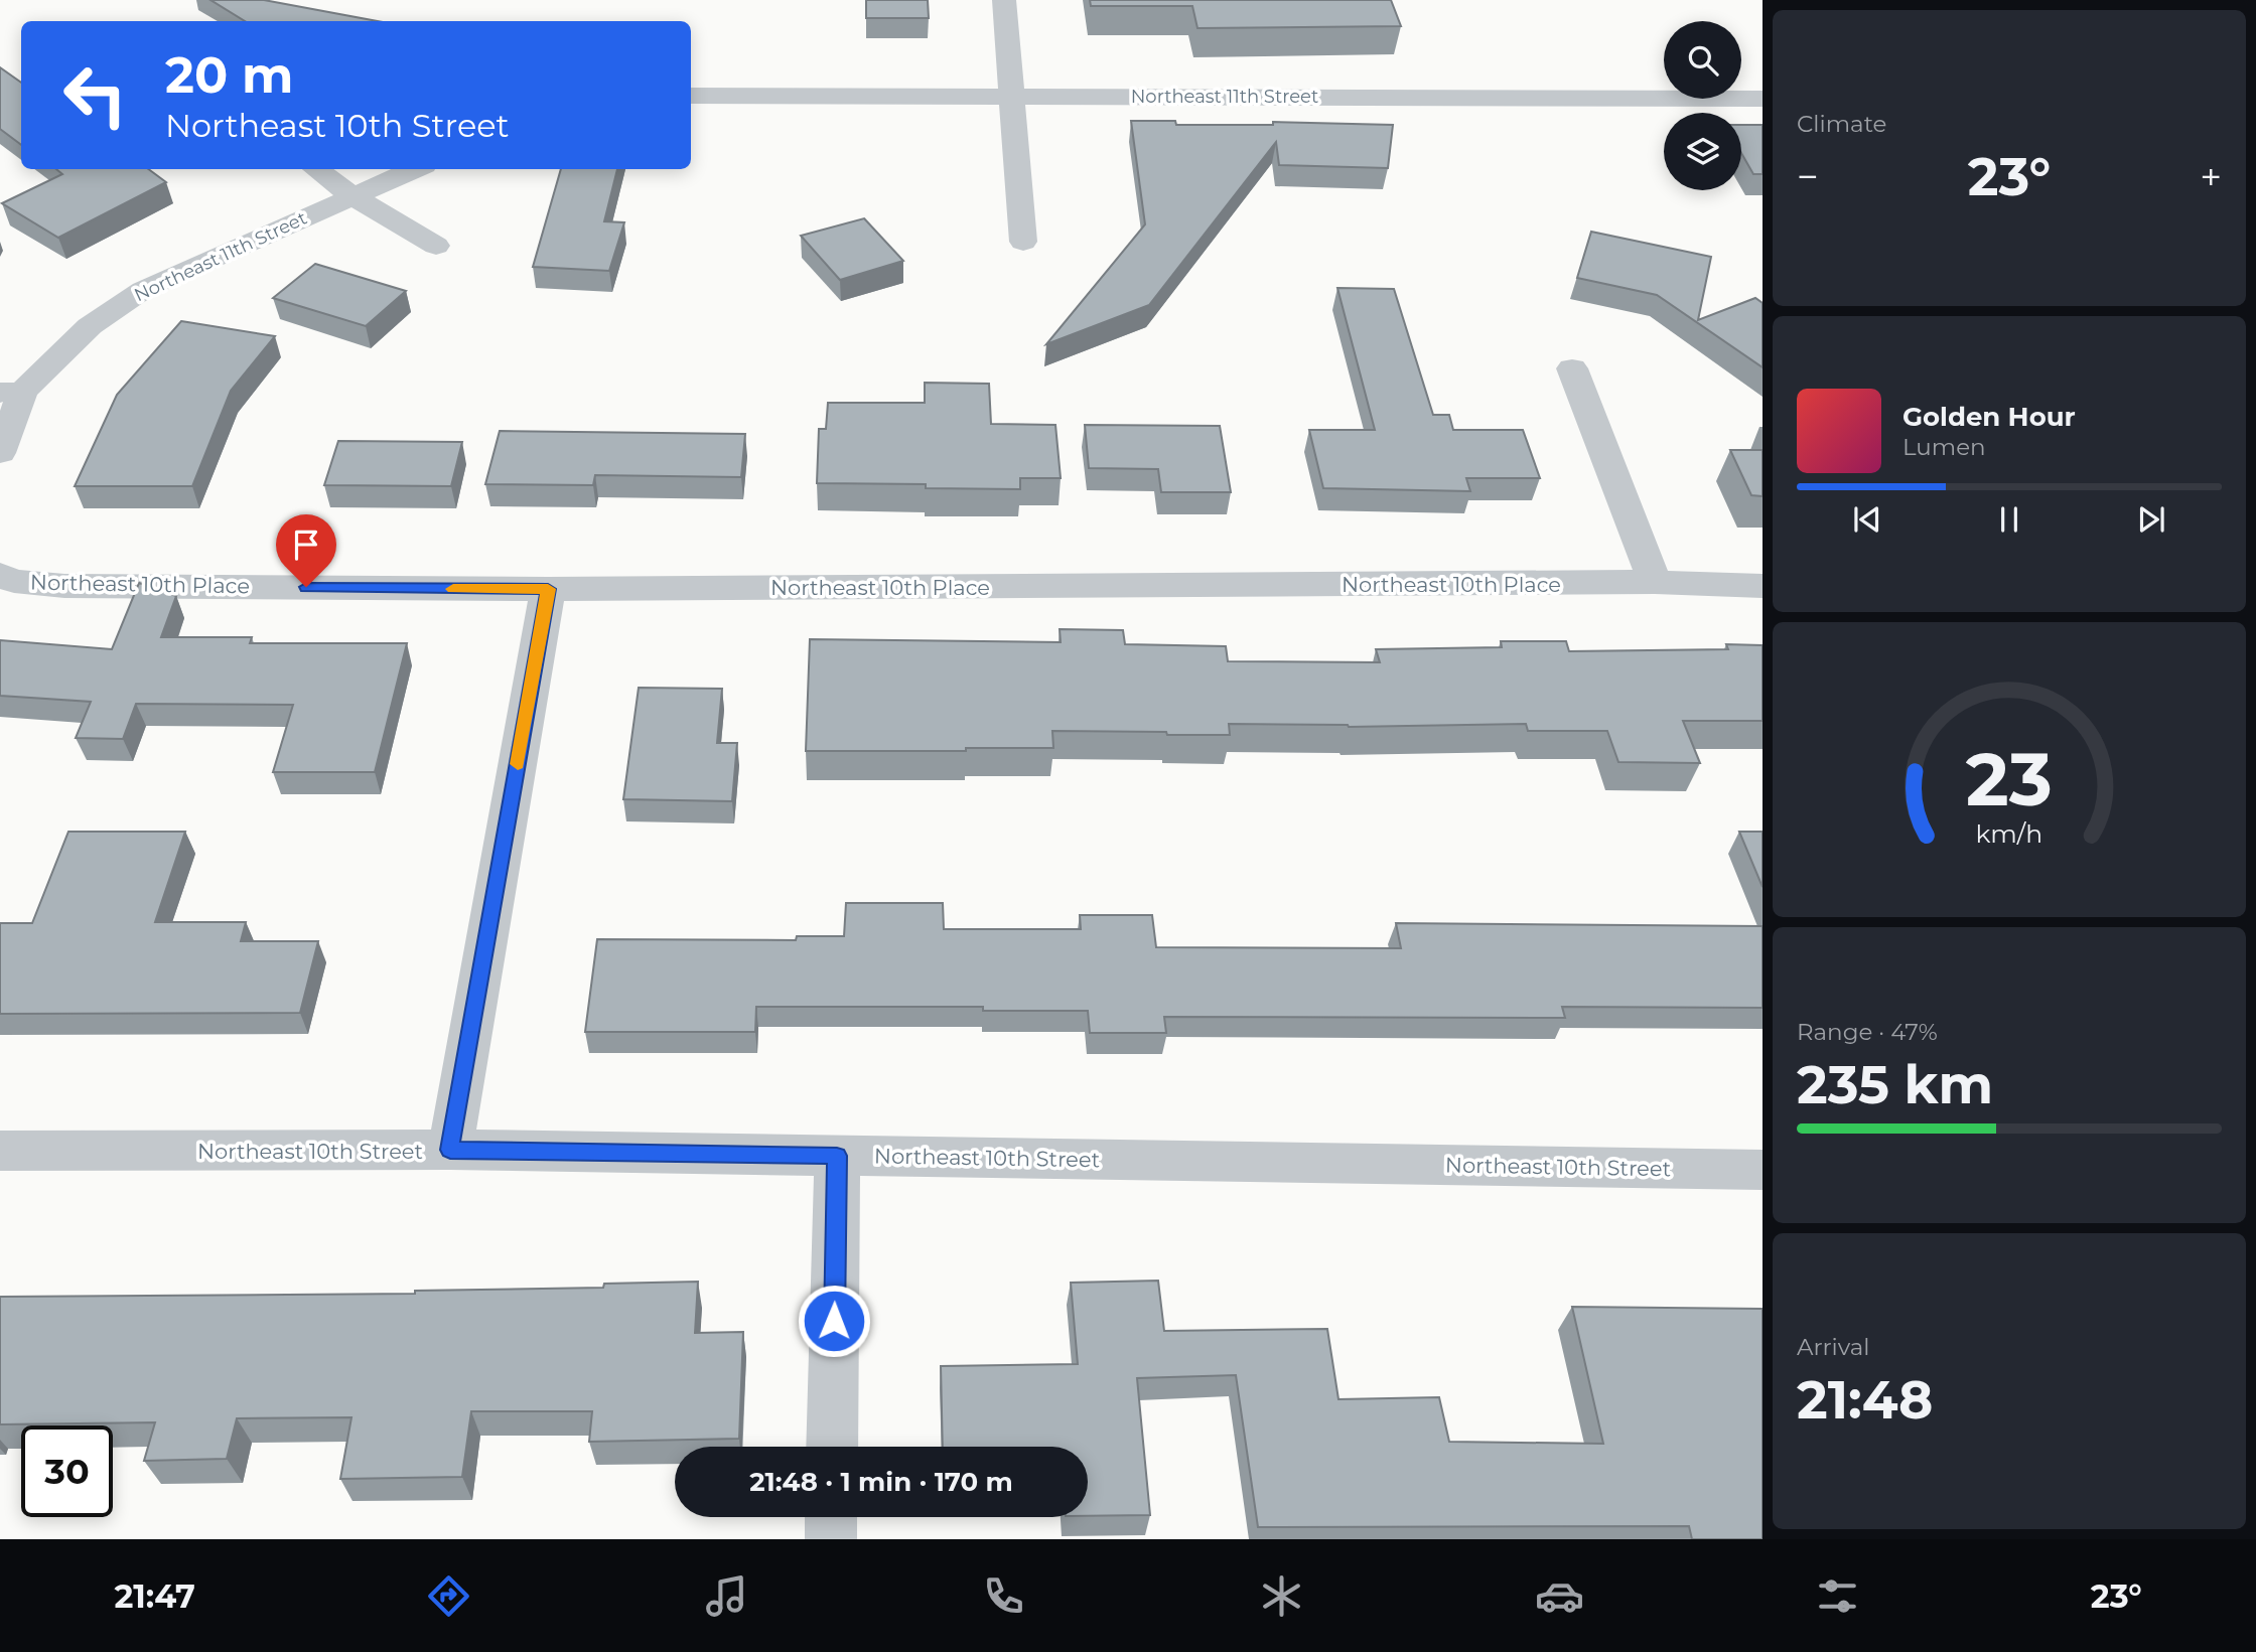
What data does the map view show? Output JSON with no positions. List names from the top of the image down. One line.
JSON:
{"streets":{"street":["Northeast 11th Street","Northeast 10th Place","Northeast 10th Street"]},"page":{"tile":["Climate",["Range · 47%","235 km"],["Arrival","21:48"]],"turn":["20 m","Northeast 10th Street"],"heat":["−","23°","+"],"song":["Golden Hour","Lumen"],"limit":"30","trip":"21:48 · 1 min · 170 m","tabs":["21:47","23°"],"gauge":["23","km/h"]}}
